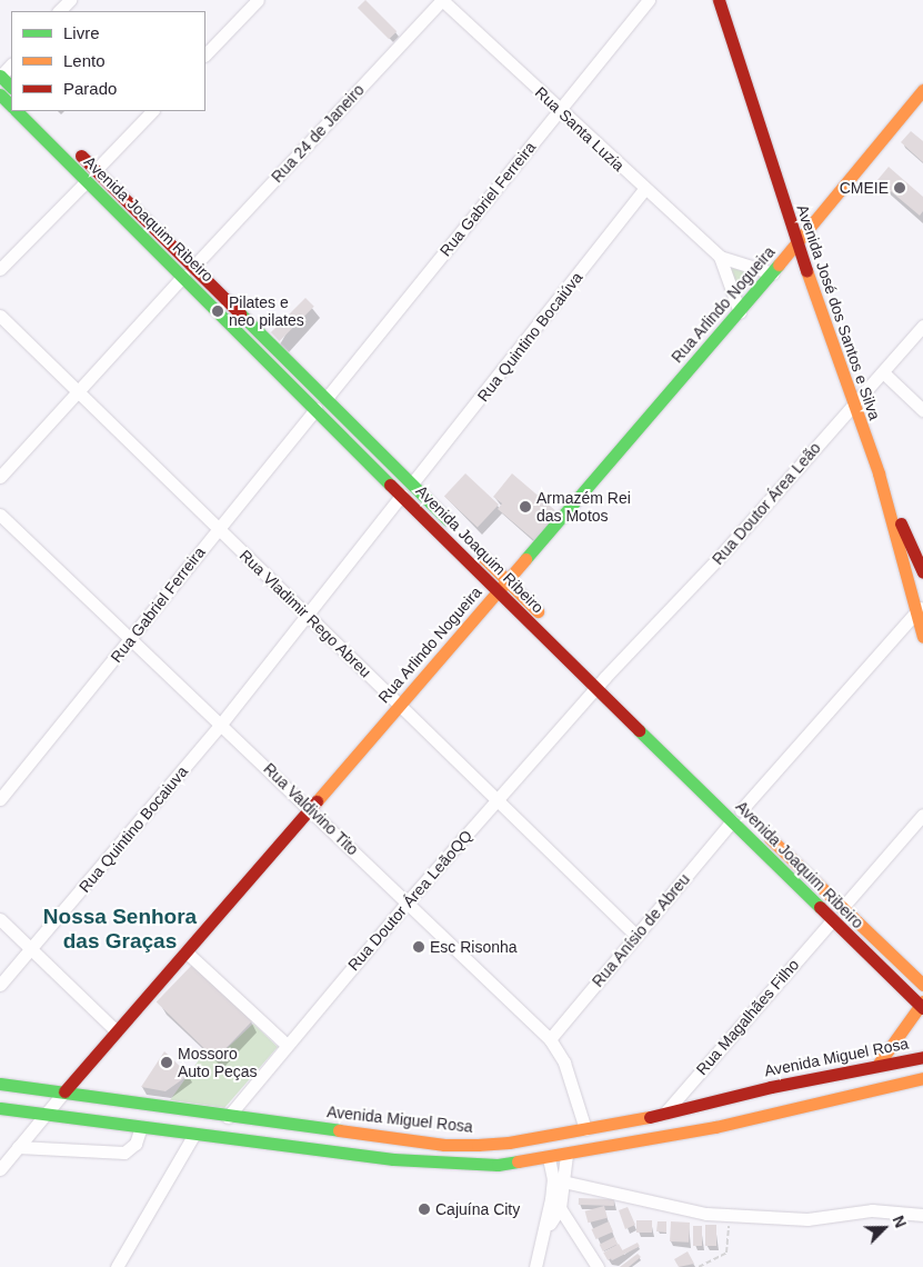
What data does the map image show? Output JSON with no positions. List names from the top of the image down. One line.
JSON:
{"streets":{"main road":["Avenida Joaquim Ribeiro","Rua Arlindo Nogueira","Avenida José dos Santos e Silva","Avenida Miguel Rosa"],"street":["Rua Santa Luzia","Rua 24 de Janeiro","Rua Gabriel Ferreira","Rua Quintino Bocaiúva","Rua Doutor Área Leão","Rua Vladimir Rego Abreu","Rua Valdivino Tito","Rua Quintino Bocaiuva","Rua Doutor Área LeãoQQ","Rua Anísio de Abreu","Rua Magalhães Filho"]},"crossings":[["Rua Santa Luzia","Rua 24 de Janeiro"],["Rua Santa Luzia","Rua Gabriel Ferreira"],["Rua Santa Luzia","Rua Arlindo Nogueira"],["Rua Santa Luzia","Rua Quintino Bocaiúva"],["Rua 24 de Janeiro","Avenida Joaquim Ribeiro"],["Rua Gabriel Ferreira","Avenida Joaquim Ribeiro"],["Rua Gabriel Ferreira","Rua Vladimir Rego Abreu"],["Rua Gabriel Ferreira","Rua Valdivino Tito"],["Avenida Joaquim Ribeiro","Rua Arlindo Nogueira"],["Avenida Joaquim Ribeiro","Rua Quintino Bocaiúva"],["Avenida Joaquim Ribeiro","Rua Doutor Área Leão"],["Avenida Joaquim Ribeiro","Rua Doutor Área LeãoQQ"],["Avenida Joaquim Ribeiro","Rua Anísio de Abreu"],["Avenida Joaquim Ribeiro","Rua Magalhães Filho"],["Rua Arlindo Nogueira","Avenida José dos Santos e Silva"],["Rua Arlindo Nogueira","Rua Vladimir Rego Abreu"],["Rua Arlindo Nogueira","Rua Valdivino Tito"],["Rua Arlindo Nogueira","Avenida Miguel Rosa"],["Avenida José dos Santos e Silva","Rua Doutor Área Leão"],["Rua Doutor Área Leão","Rua Doutor Área LeãoQQ"],["Rua Vladimir Rego Abreu","Rua Doutor Área LeãoQQ"],["Rua Vladimir Rego Abreu","Rua Anísio de Abreu"],["Rua Valdivino Tito","Rua Quintino Bocaiuva"],["Rua Valdivino Tito","Rua Doutor Área LeãoQQ"],["Rua Valdivino Tito","Rua Anísio de Abreu"],["Rua Valdivino Tito","Avenida Miguel Rosa"],["Rua Doutor Área LeãoQQ","Avenida Miguel Rosa"],["Rua Magalhães Filho","Avenida Miguel Rosa"]],"districts":["Nossa Senhora das Graças"],"places":["CMEIE","Pilates e neo pilates","Armazém Rei das Motos","Esc Risonha","Mossoro Auto Peças","Cajuína City"],"legend":["Livre","Lento","Parado"],"north":"top right"}
